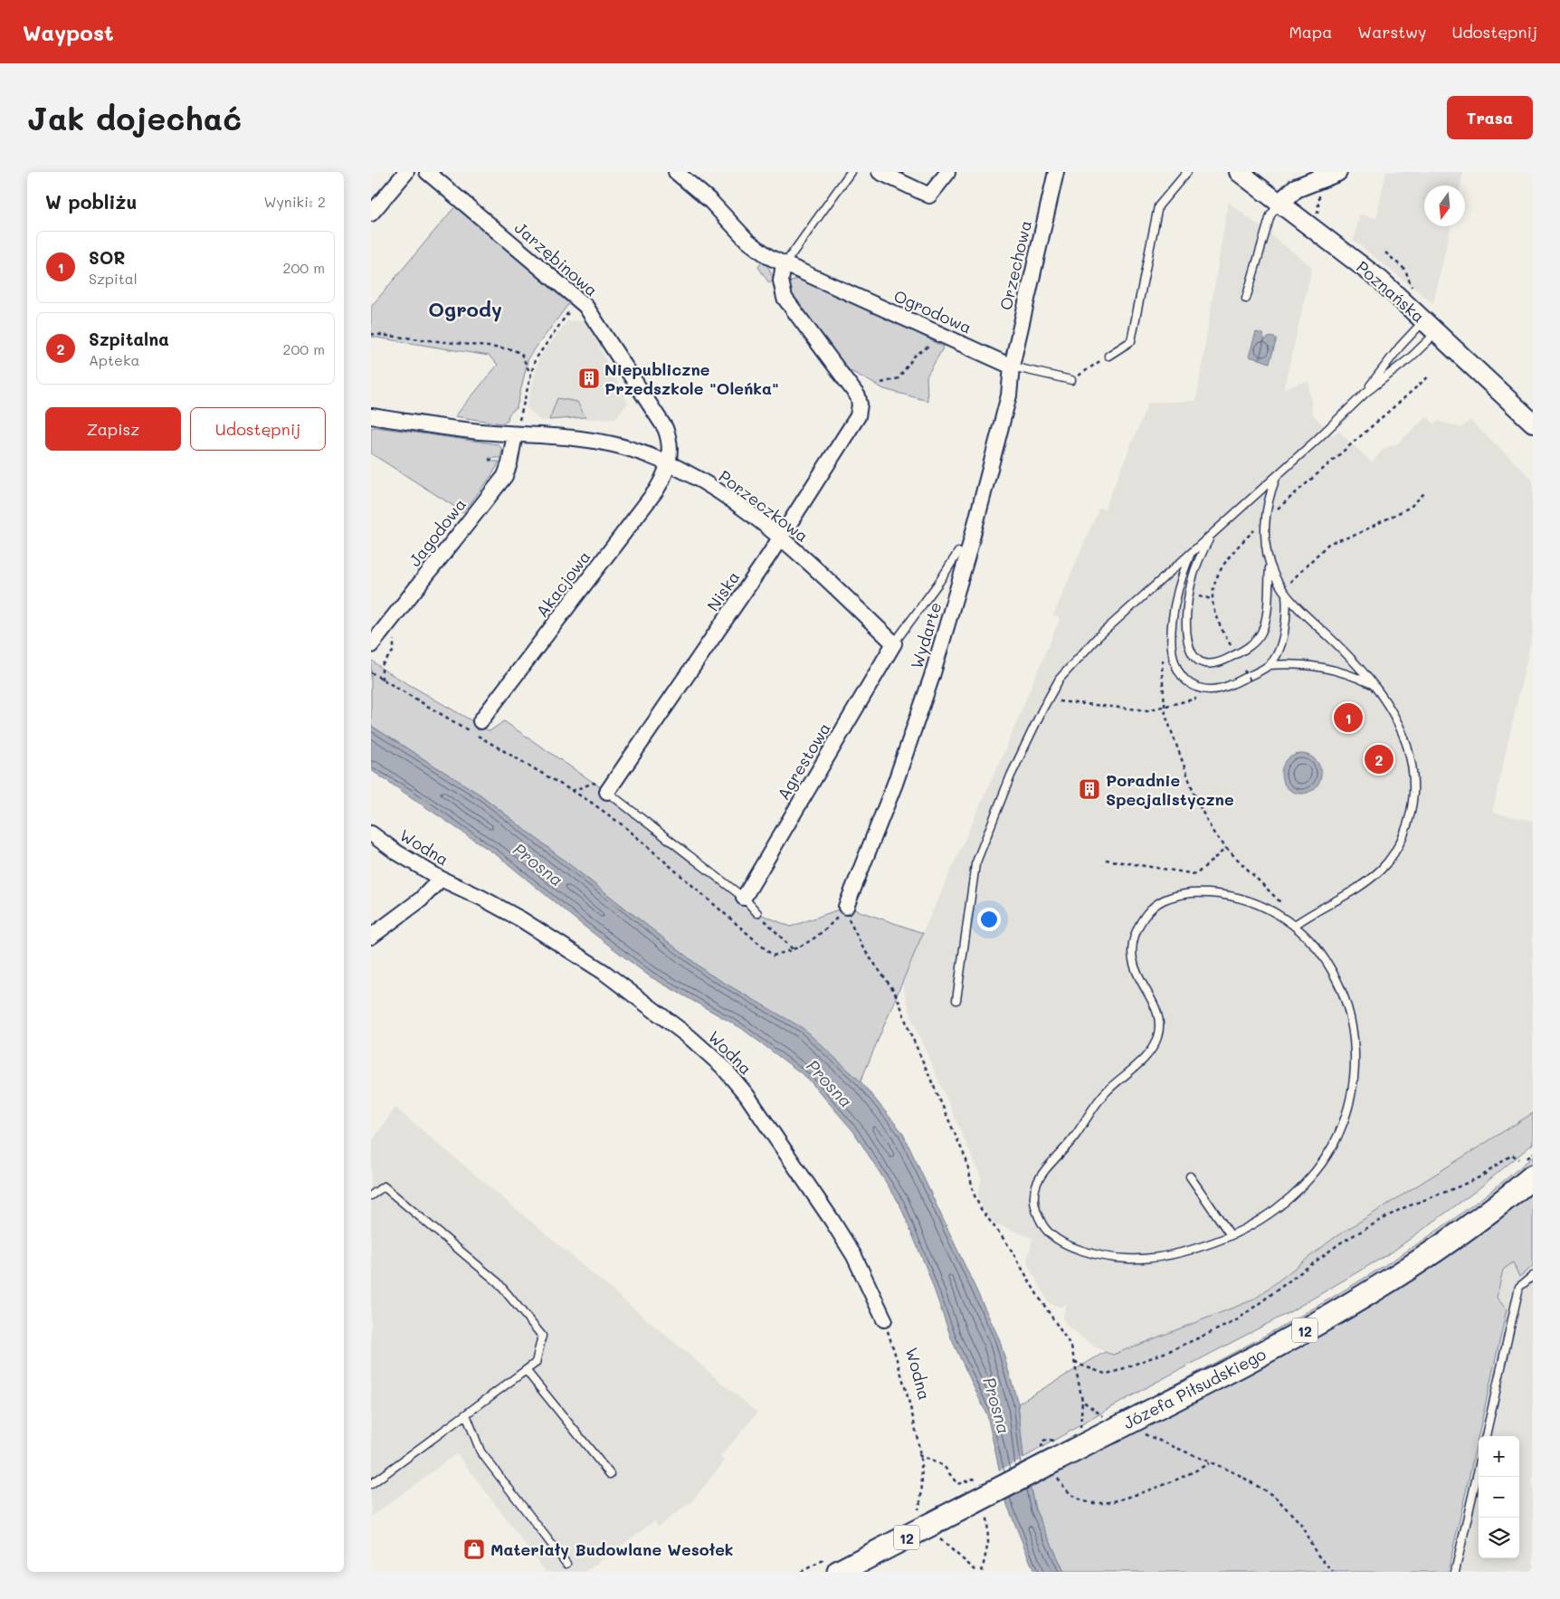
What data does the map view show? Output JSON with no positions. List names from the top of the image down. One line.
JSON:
{"streets":{"main road":["12","Józefa Piłsudskiego"],"street":["Jarzębinowa","Orzechowa","Poznańska","Ogrodowa","Porzeczkowa","Jagodowa","Akacjowa","Niska","Wydarte","Agrestowa","Wodna"]},"crossings":[["Jarzębinowa","Porzeczkowa"],["Jarzębinowa","Akacjowa"],["Orzechowa","Ogrodowa"],["Orzechowa","Wydarte"],["Ogrodowa","Niska"],["Ogrodowa","Wydarte"],["Porzeczkowa","Jagodowa"],["Porzeczkowa","Akacjowa"],["Porzeczkowa","Niska"],["Porzeczkowa","Agrestowa"],["Wodna","Józefa Piłsudskiego"]],"districts":["Ogrody"],"water":["Prosna"],"places":{"building":["Niepubliczne Przedszkole \"Oleńka\"","Poradnie Specjalistyczne"],"shop":["Materiały Budowlane Wesołek"]},"north":"bottom","page":{"header":"Waypost","nav":["Mapa","Warstwy","Udostępnij"],"buttons":["Trasa",["Zapisz","Udostępnij"]],"title":"Jak dojechać","heading":["W pobliżu","Wyniki: 2"],"list":[{"mark":"1","name":"SOR","note":"Szpital","value":"200 m"},{"mark":"2","name":"Szpitalna","note":"Apteka","value":"200 m"}],"pins":["1","2"],"map_buttons":["+","−"]}}
